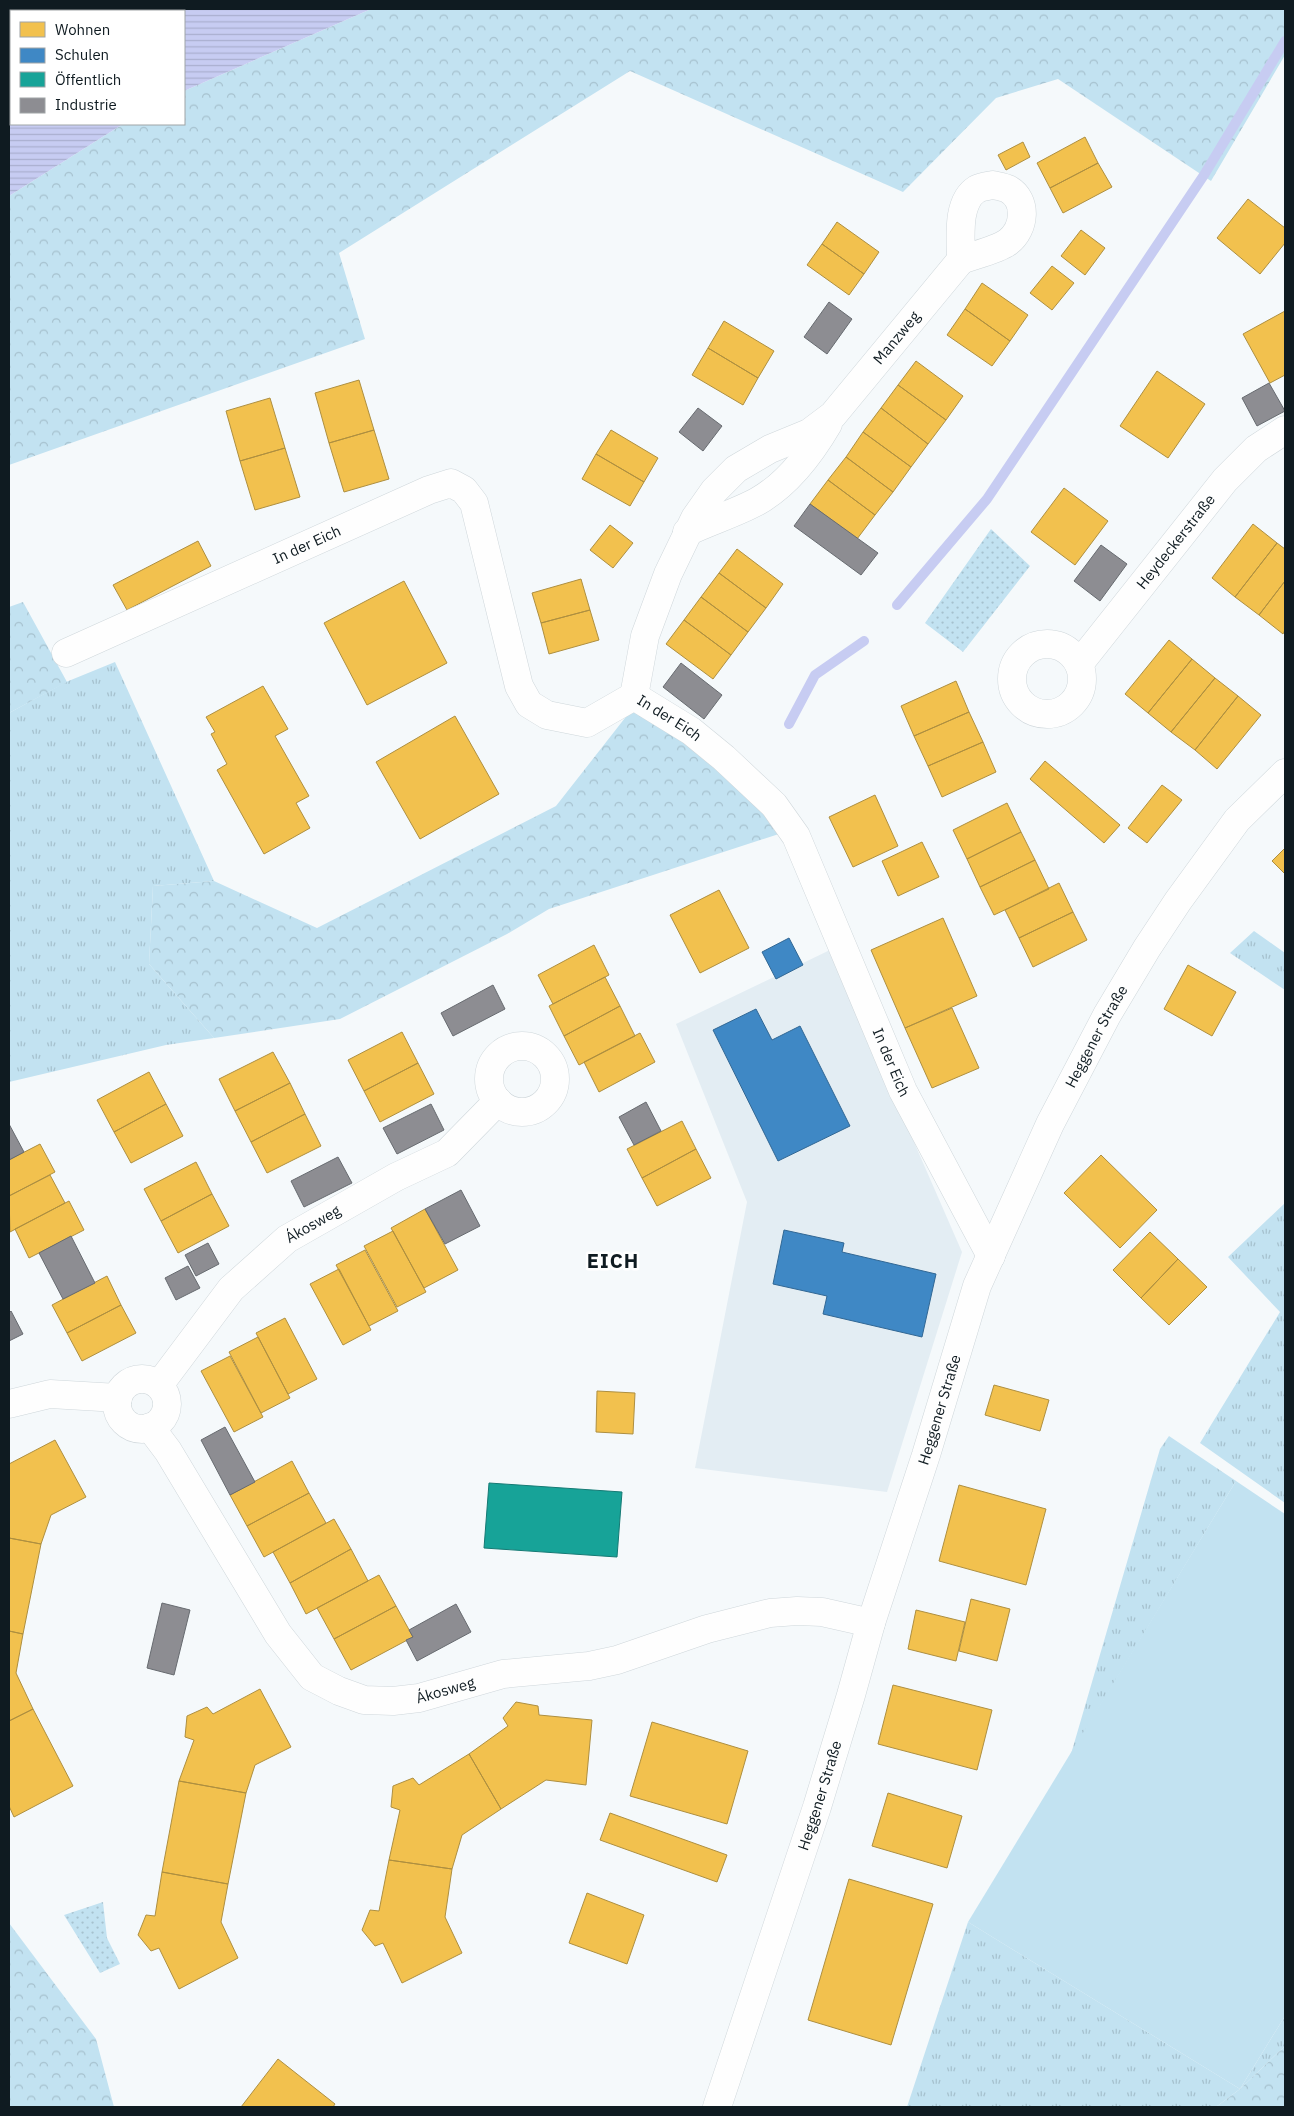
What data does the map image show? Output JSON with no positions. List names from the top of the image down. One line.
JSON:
{"streets":{"street":["Manzweg","Heydeckerstraße","In der Eich","Heggener Straße","Ákosweg"]},"crossings":[["Manzweg","In der Eich"],["In der Eich","Heggener Straße"],["Heggener Straße","Ákosweg"]],"districts":["EICH"],"legend":["Wohnen","Schulen","Öffentlich","Industrie"]}
